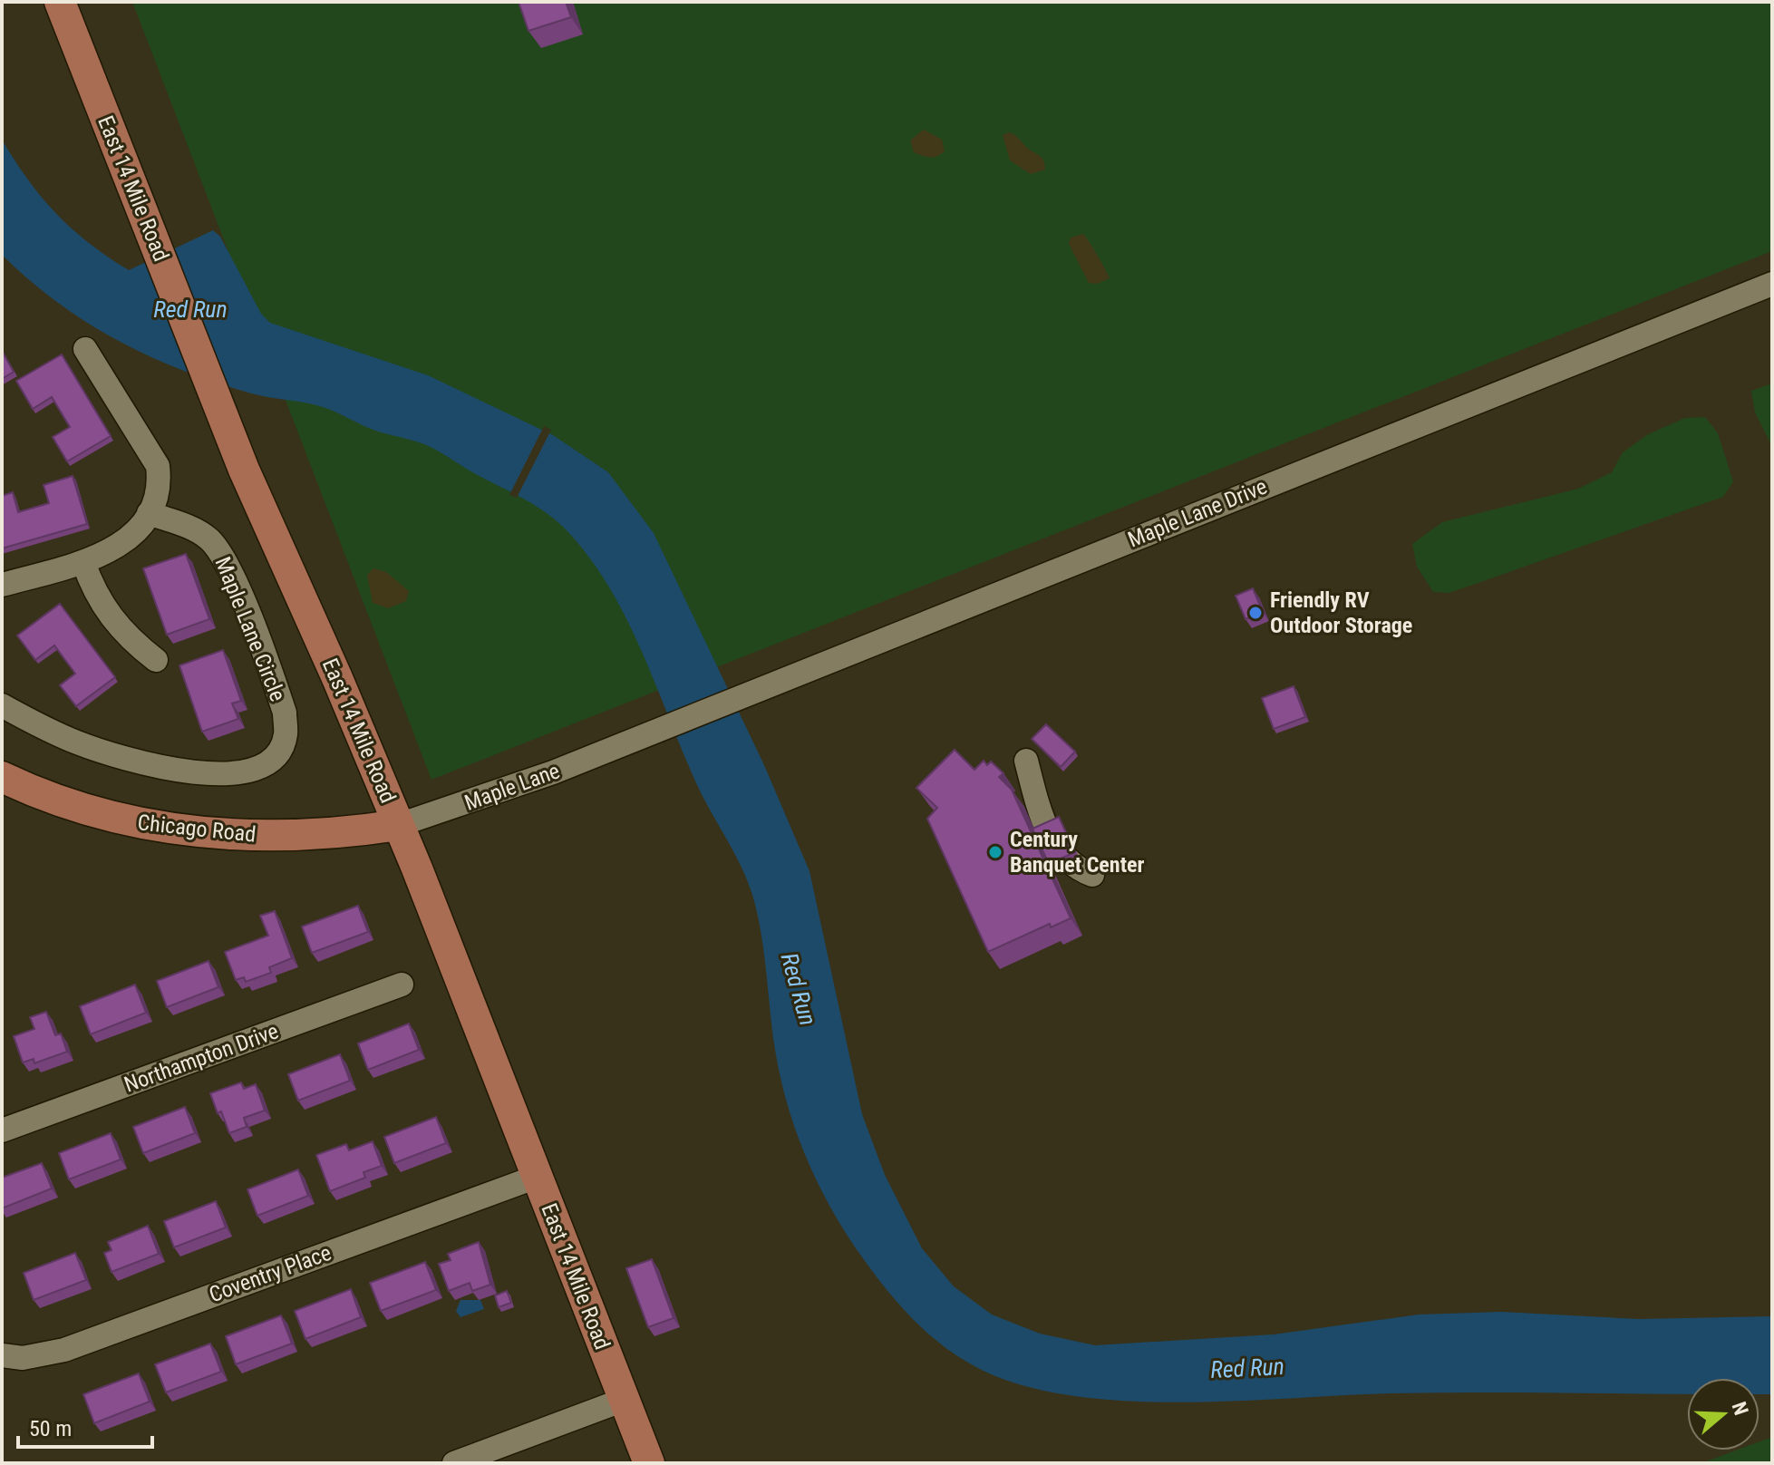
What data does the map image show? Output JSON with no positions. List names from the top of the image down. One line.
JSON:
{"streets":{"main road":["East 14 Mile Road","Chicago Road"],"street":["Maple Lane Drive","Maple Lane Circle","Maple Lane","Northampton Drive","Coventry Place"]},"crossings":[["East 14 Mile Road","Maple Lane"],["East 14 Mile Road","Chicago Road"],["East 14 Mile Road","Coventry Place"],["Maple Lane Drive","Maple Lane"],["Maple Lane","Chicago Road"]],"water":["Red Run"],"places":["Friendly RV Outdoor Storage","Century Banquet Center"],"scale_bar":"50 m","north":"right"}
